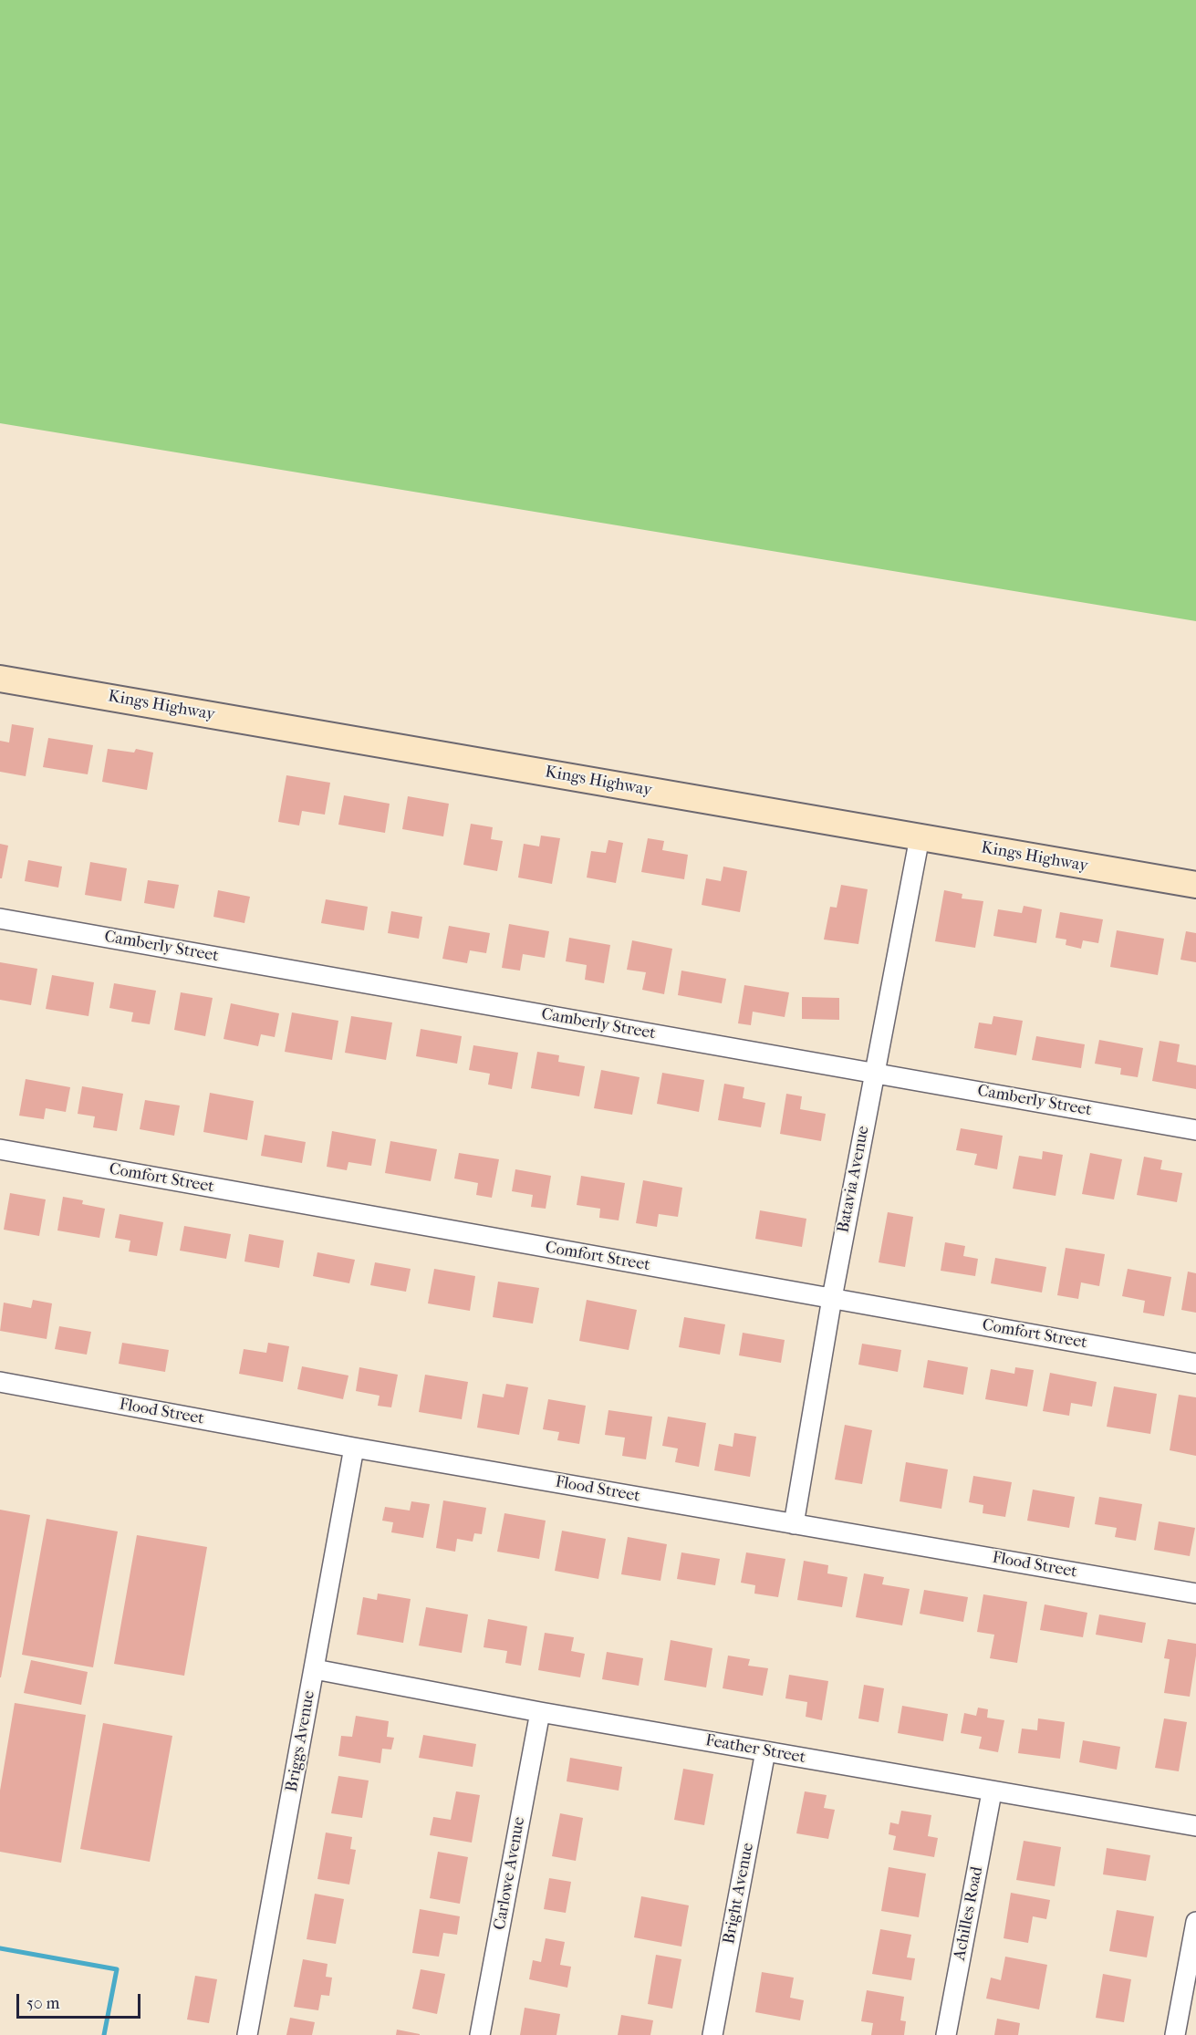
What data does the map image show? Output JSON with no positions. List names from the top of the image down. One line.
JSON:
{"streets":{"street":["Kings Highway","Camberly Street","Comfort Street","Batavia Avenue","Flood Street","Briggs Avenue","Feather Street","Carlowe Avenue","Bright Avenue","Achilles Road"]},"crossings":[["Kings Highway","Batavia Avenue"],["Camberly Street","Batavia Avenue"],["Comfort Street","Batavia Avenue"],["Batavia Avenue","Flood Street"],["Flood Street","Briggs Avenue"],["Briggs Avenue","Feather Street"],["Feather Street","Carlowe Avenue"],["Feather Street","Bright Avenue"],["Feather Street","Achilles Road"]],"scale_bar":"50 m"}
